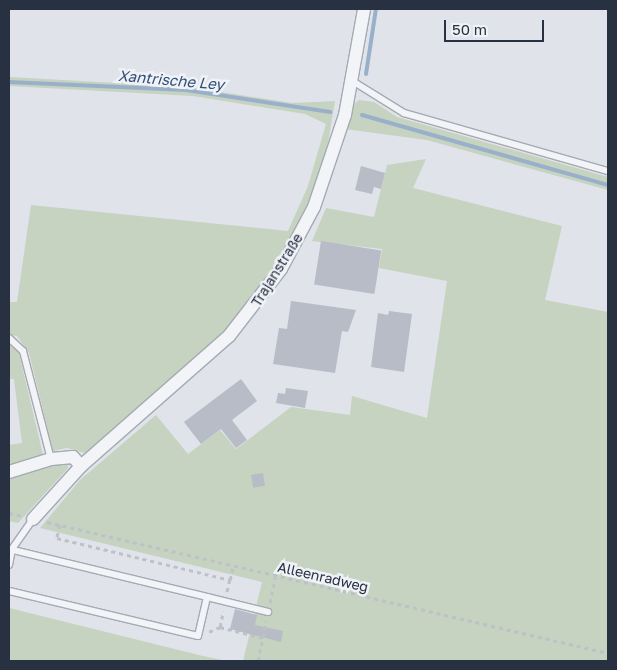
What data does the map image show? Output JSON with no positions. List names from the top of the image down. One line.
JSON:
{"streets":{"street":["Trajanstraße"],"path":["Alleenradweg"]},"crossings":[["Trajanstraße","Alleenradweg"]],"water":["Xantrische Ley"],"scale_bar":"50 m"}
